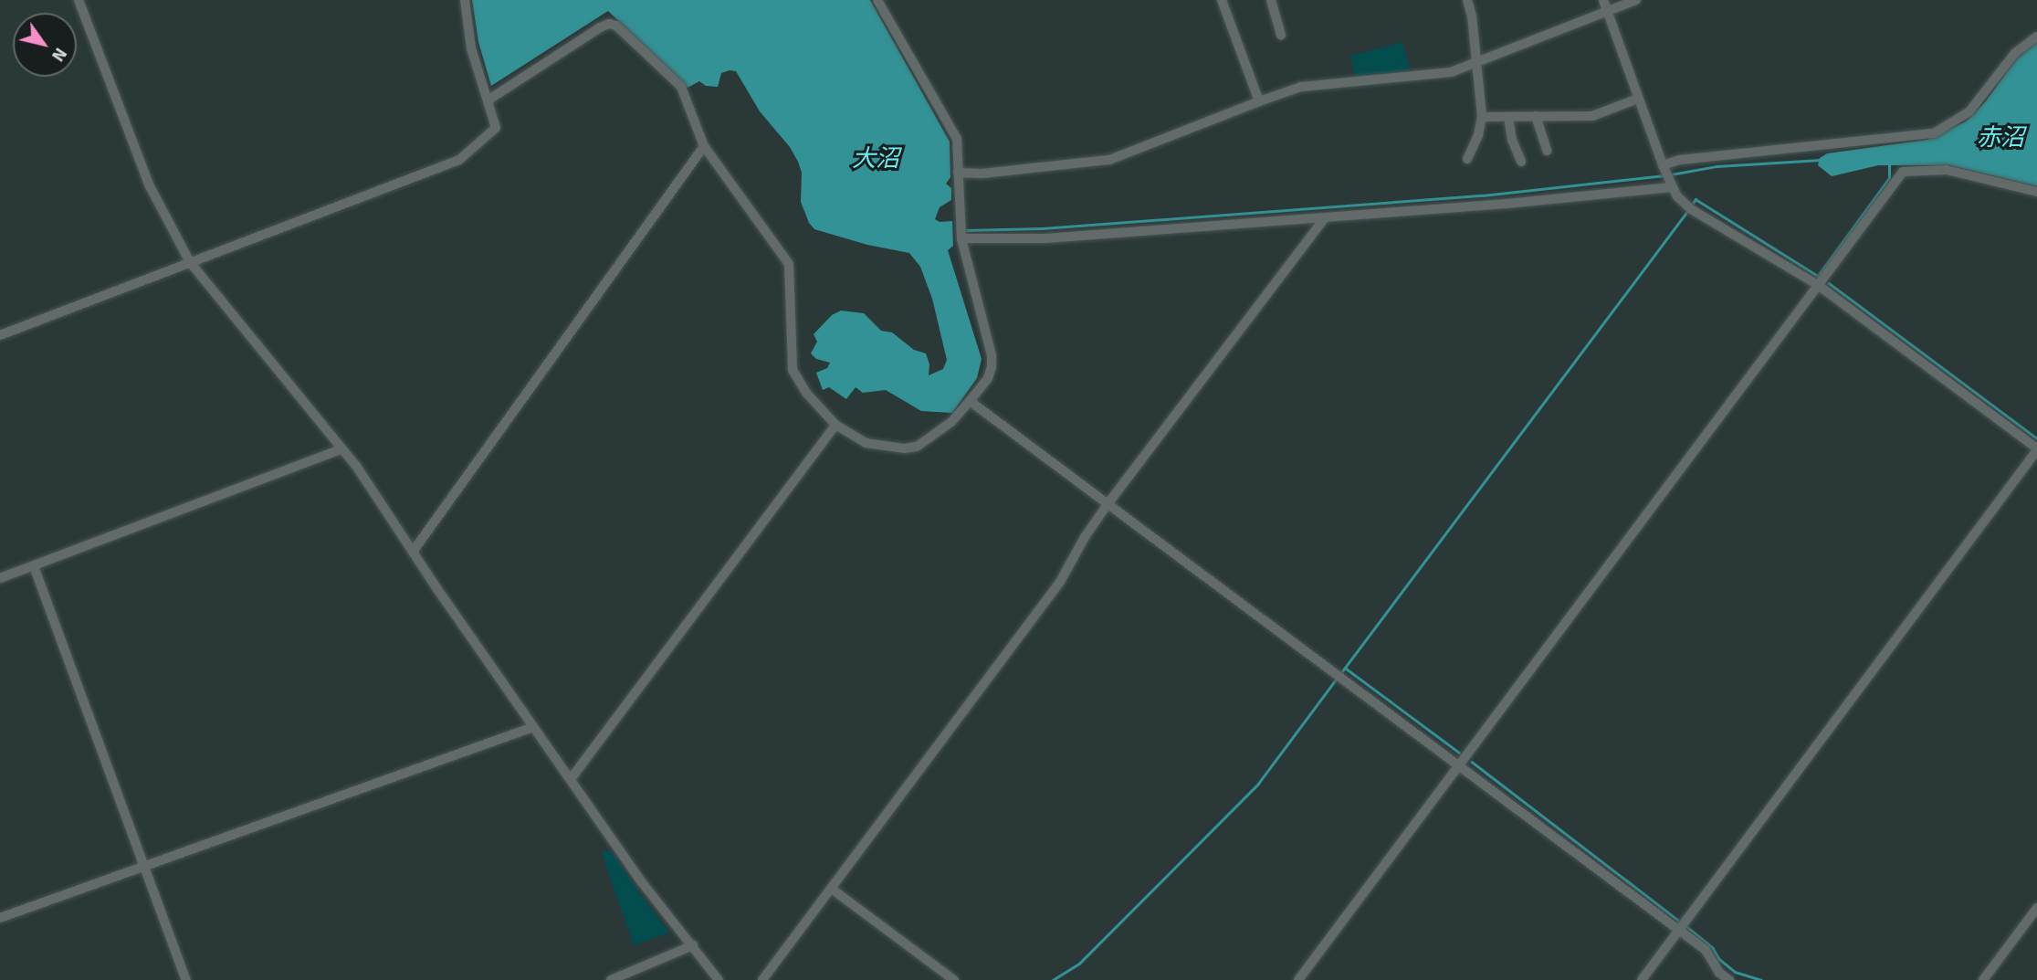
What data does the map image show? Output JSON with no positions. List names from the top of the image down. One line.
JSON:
{"water":["赤沼","大沼"],"north":"bottom right"}
